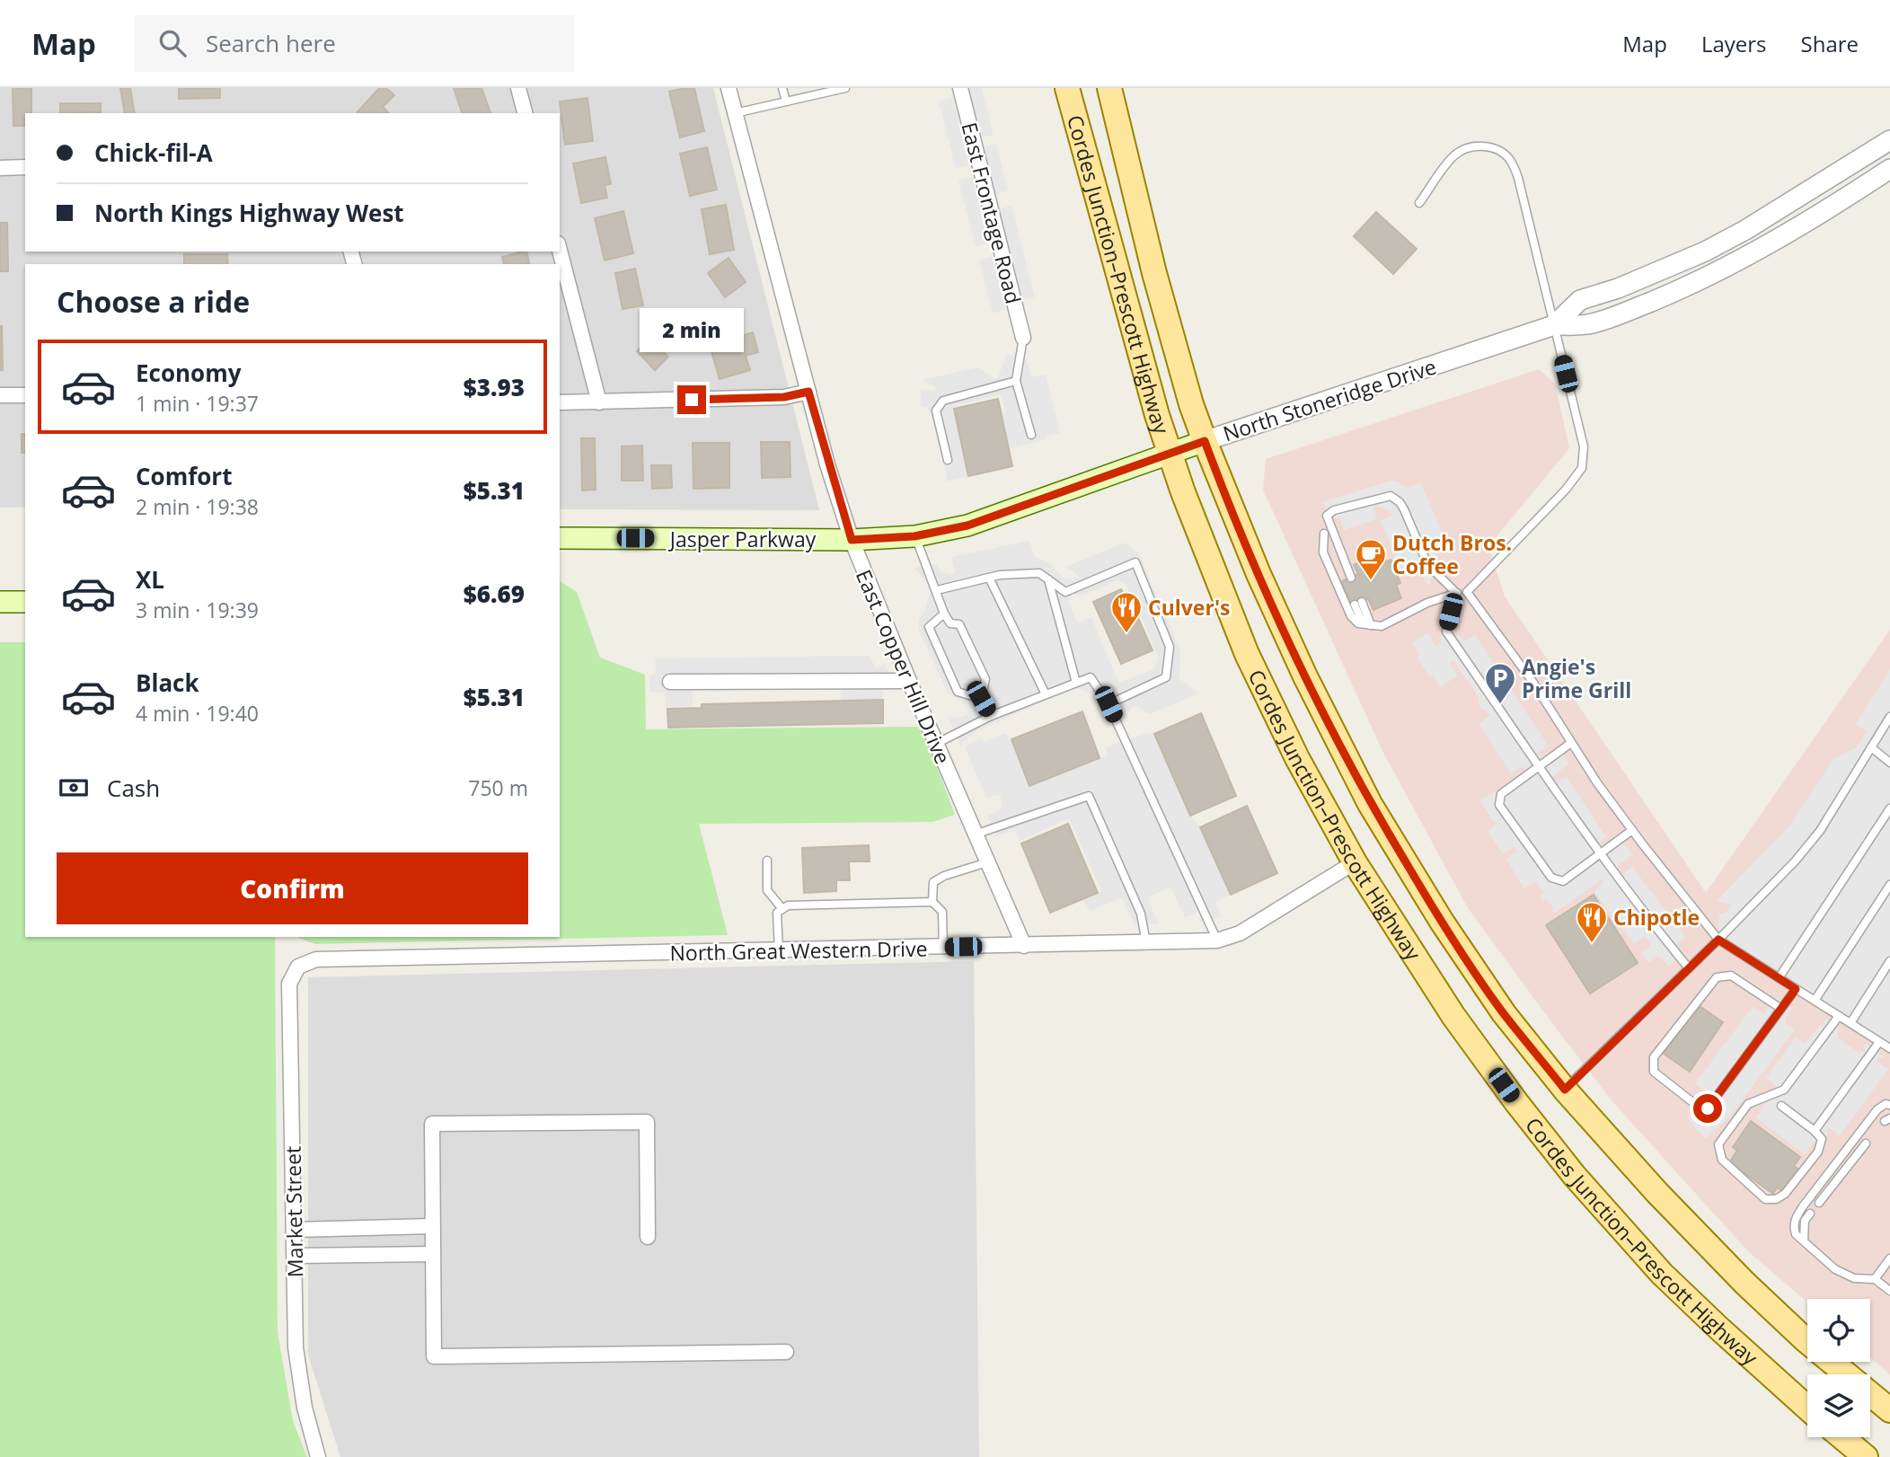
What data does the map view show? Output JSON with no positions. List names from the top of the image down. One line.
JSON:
{"streets":{"main road":["Cordes Junction–Prescott Highway","North Stoneridge Drive","Jasper Parkway"],"street":["East Frontage Road","East Copper Hill Drive","North Great Western Drive","Market Street"]},"crossings":[["Cordes Junction–Prescott Highway","North Stoneridge Drive"],["Cordes Junction–Prescott Highway","North Great Western Drive"],["North Stoneridge Drive","Jasper Parkway"],["North Stoneridge Drive","East Copper Hill Drive"],["Jasper Parkway","East Copper Hill Drive"],["East Copper Hill Drive","North Great Western Drive"],["North Great Western Drive","Market Street"]],"places":{"cafe":["Dutch Bros. Coffee"],"restaurant":["Culver's","Chipotle"],"parking":["Angie's Prime Grill"]},"page":{"header":"Map","search":"Search here","nav":["Map","Layers","Share"],"banner":["Chick-fil-A","North Kings Highway West"],"heading":"Choose a ride","bubble":"2 min","list":[{"name":"Economy","note":"1 min · 19:37","value":"$3.93"},{"name":"Comfort","note":"2 min · 19:38","value":"$5.31"},{"name":"XL","note":"3 min · 19:39","value":"$6.69"},{"name":"Black","note":"4 min · 19:40","value":"$5.31"}],"pay":["Cash","750 m"],"buttons":"Confirm"}}
